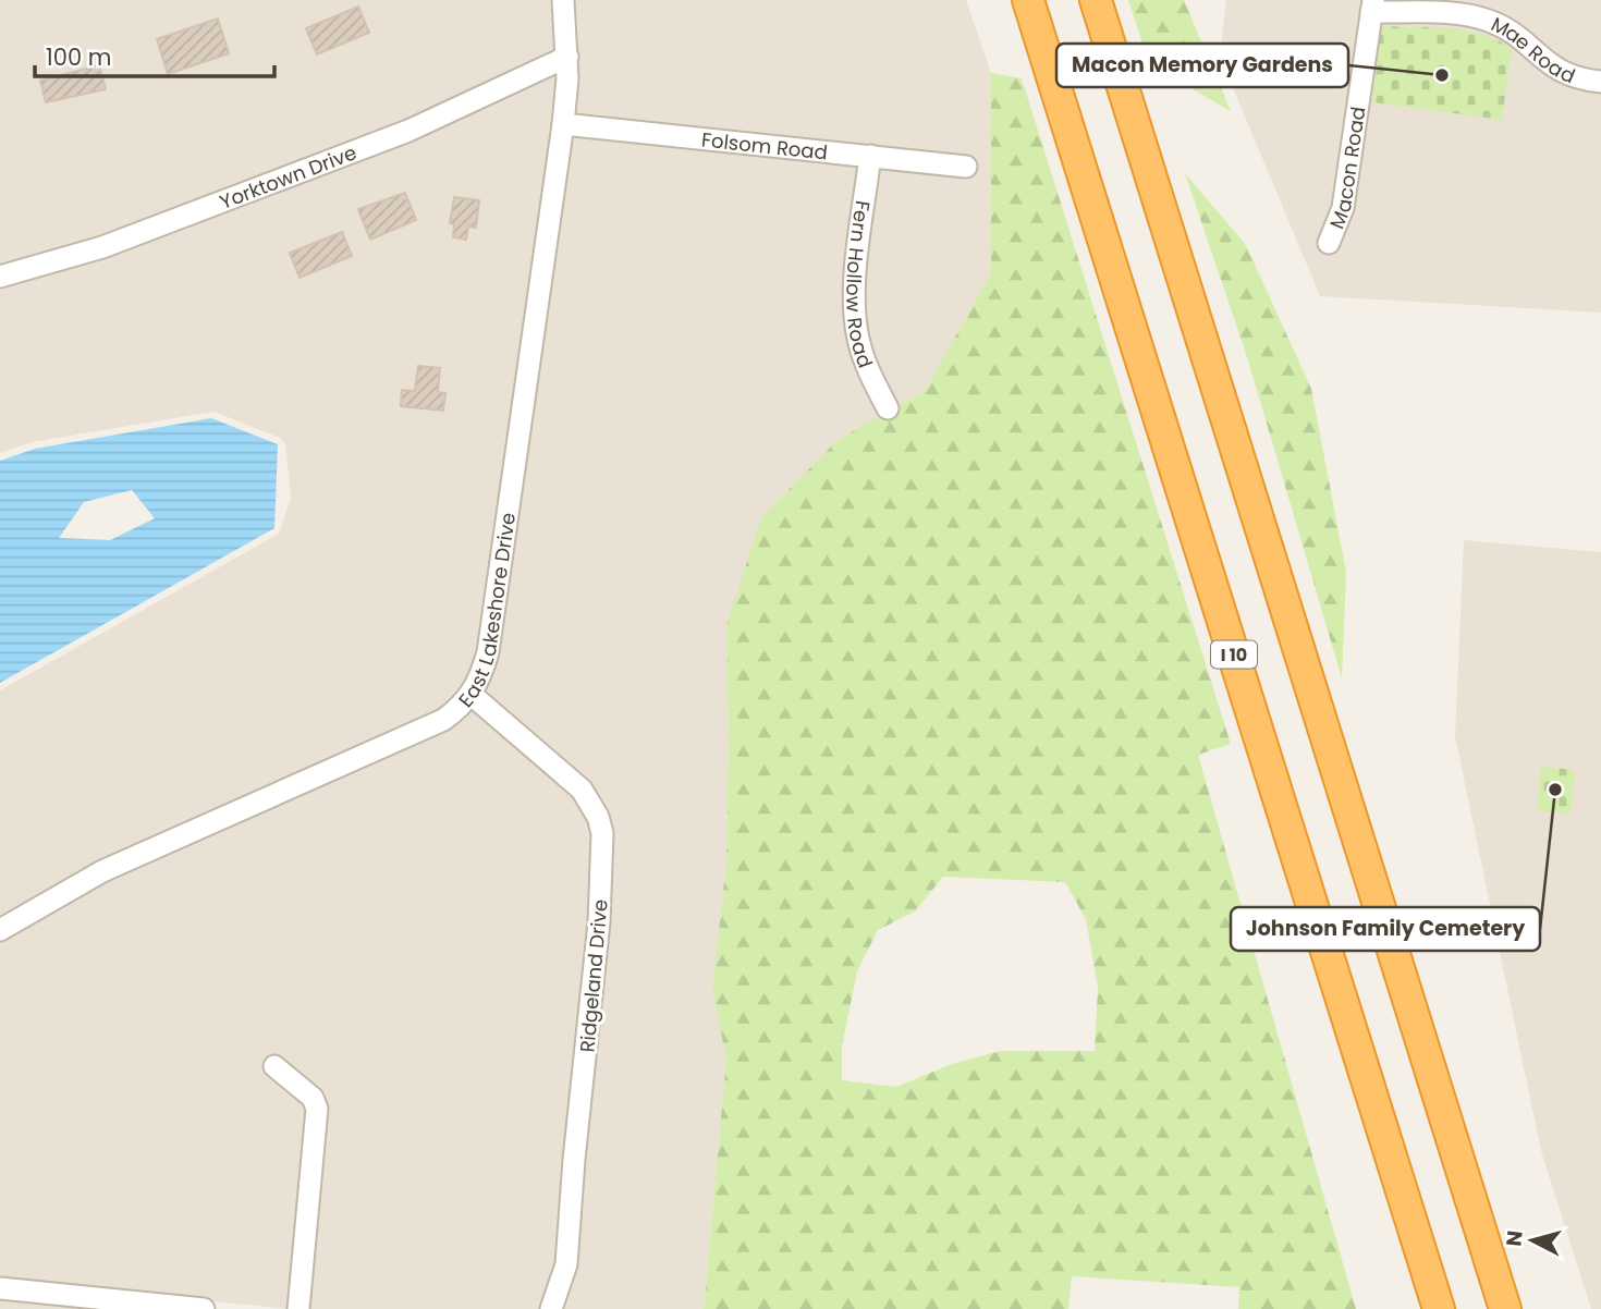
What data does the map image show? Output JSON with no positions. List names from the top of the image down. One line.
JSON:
{"streets":{"highway":["I 10"],"street":["Mae Road","Folsom Road","Macon Road","Yorktown Drive","Fern Hollow Road","East Lakeshore Drive","Ridgeland Drive"]},"crossings":[["Mae Road","Macon Road"],["Folsom Road","Fern Hollow Road"],["Folsom Road","East Lakeshore Drive"],["Yorktown Drive","East Lakeshore Drive"],["East Lakeshore Drive","Ridgeland Drive"]],"places":["Macon Memory Gardens","Johnson Family Cemetery"],"scale_bar":"100 m","north":"left"}
